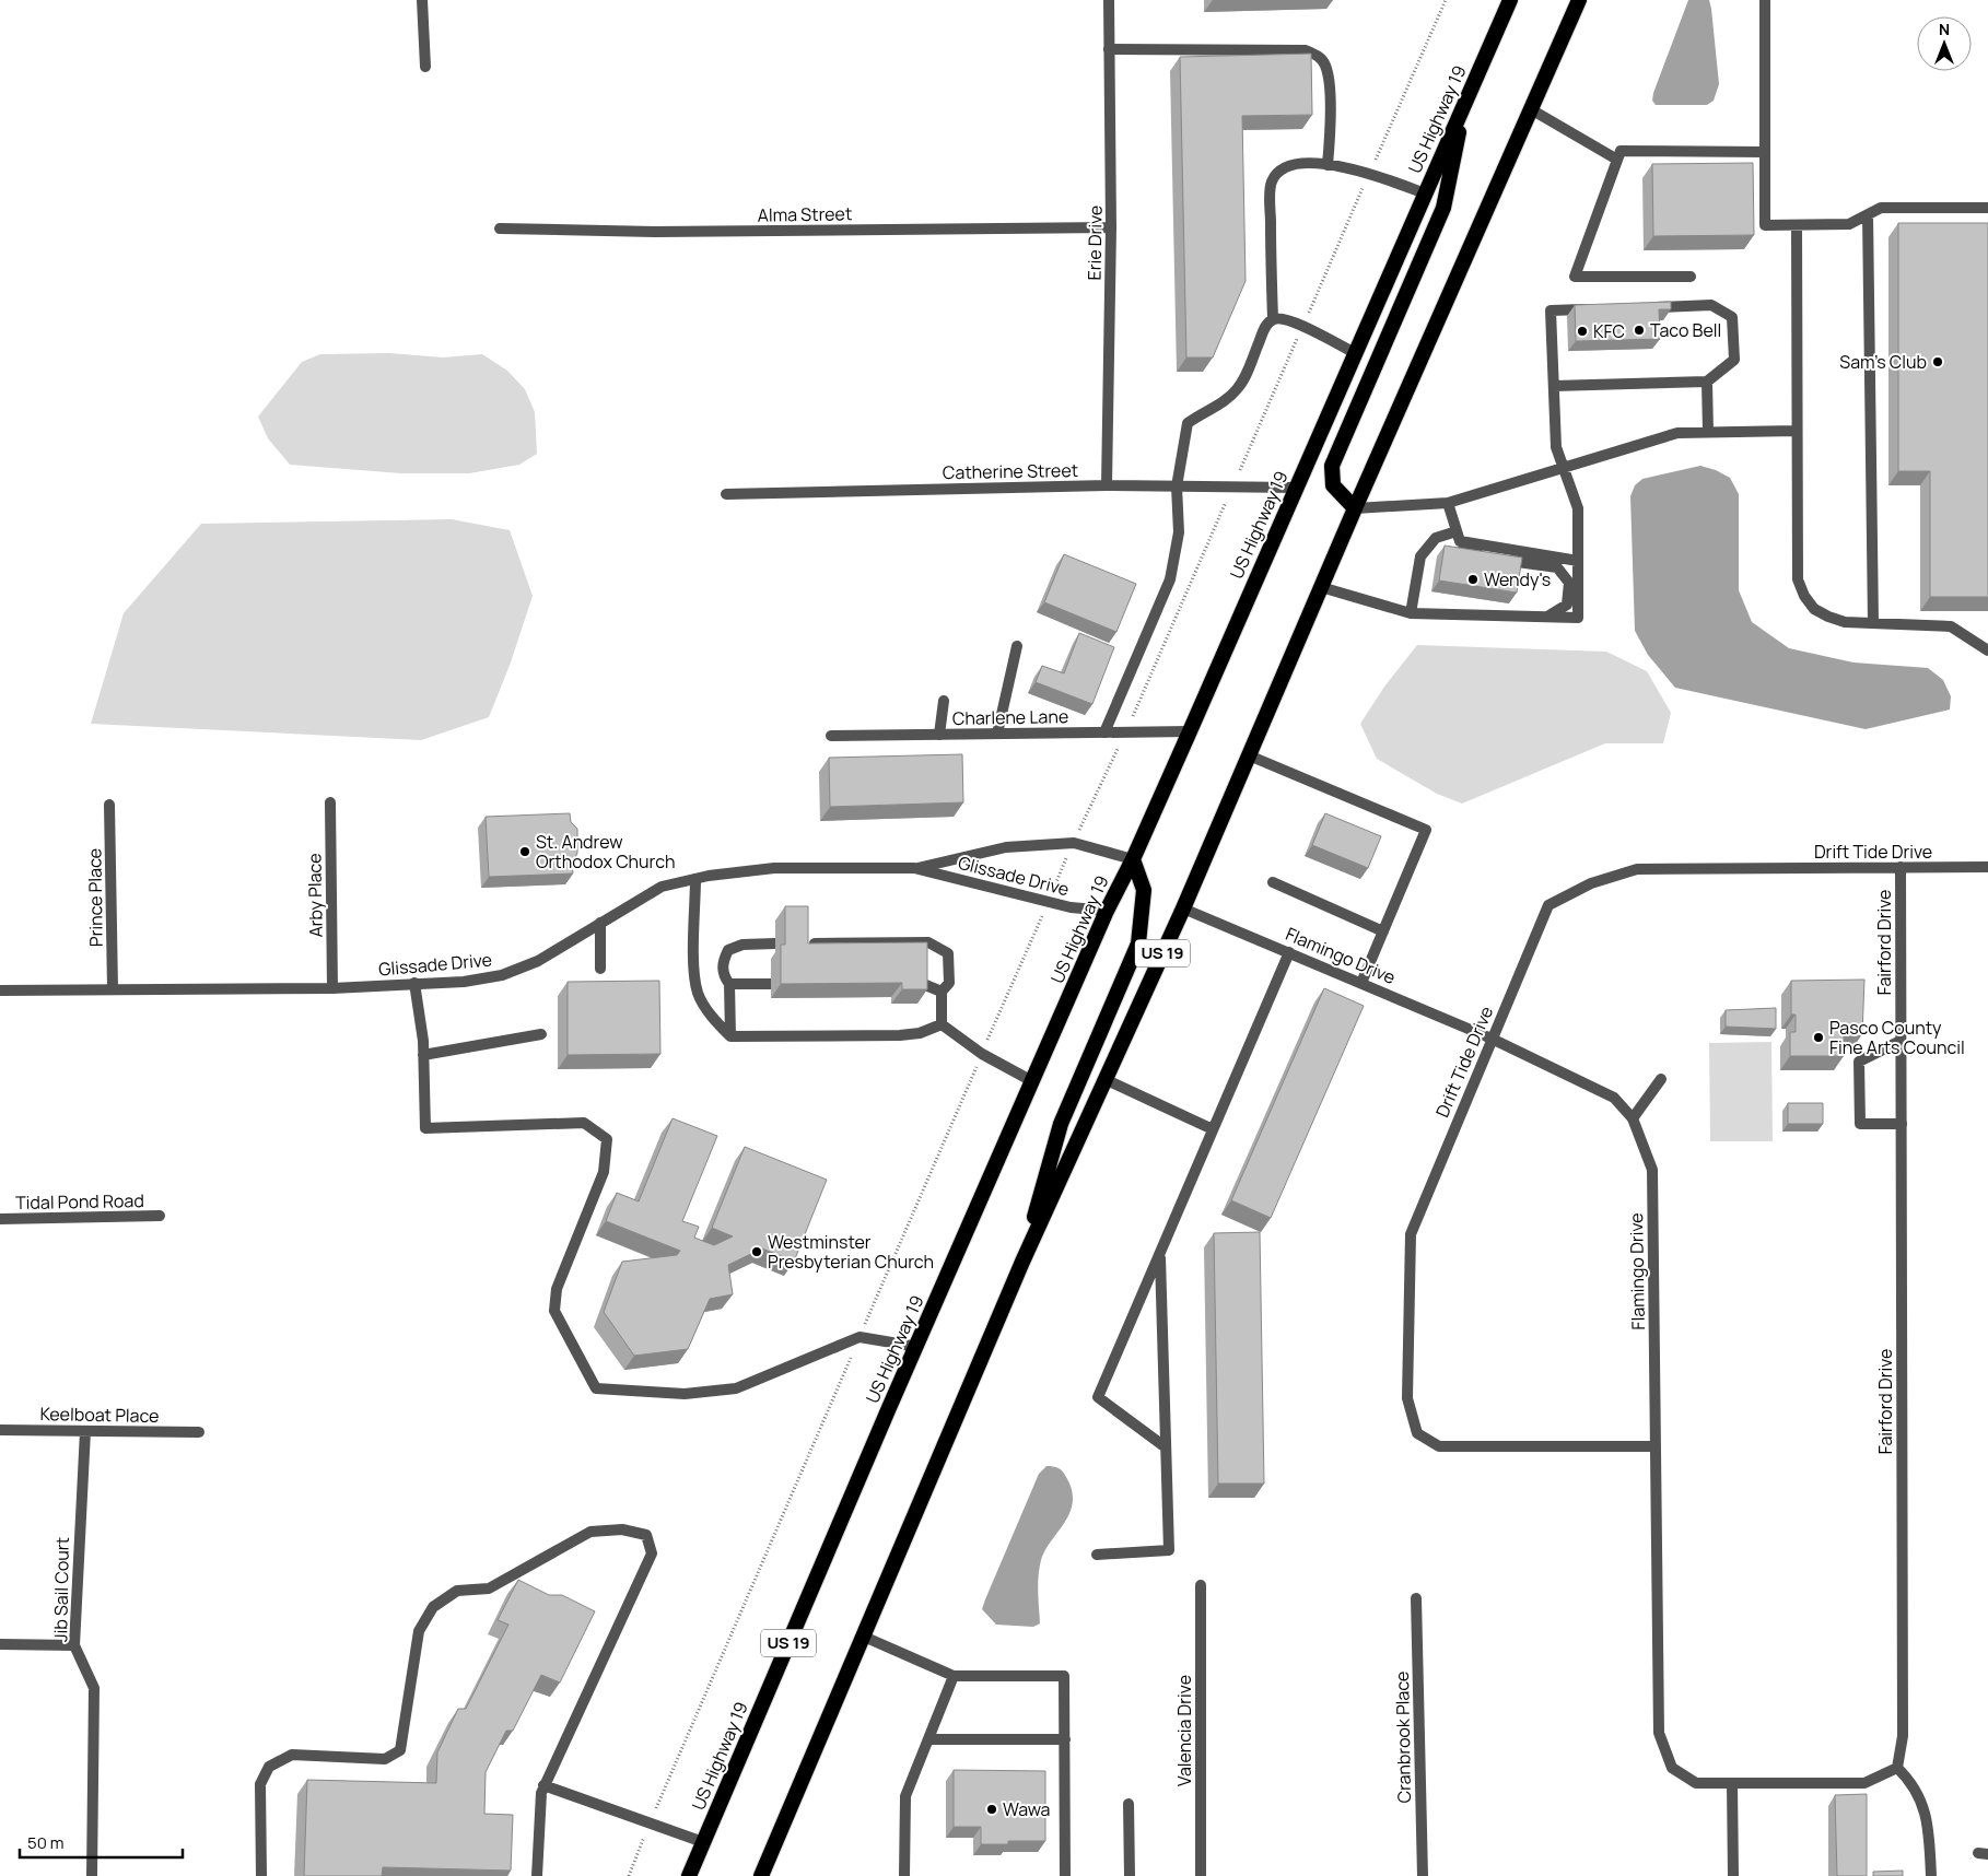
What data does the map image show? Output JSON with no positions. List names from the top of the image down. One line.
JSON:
{"streets":{"highway":["US Highway 19","US 19"],"street":["Alma Street","Erie Drive","Catherine Street","Charlene Lane","Drift Tide Drive","Glissade Drive","Arby Place","Prince Place","Fairford Drive","Flamingo Drive","Tidal Pond Road","Keelboat Place","Jib Sail Court","Valencia Drive","Cranbrook Place"]},"crossings":[["US Highway 19","Catherine Street"],["US Highway 19","Charlene Lane"],["US Highway 19","Glissade Drive"],["Alma Street","Erie Drive"],["Erie Drive","Catherine Street"],["Drift Tide Drive","Fairford Drive"],["Drift Tide Drive","Flamingo Drive"],["Glissade Drive","Arby Place"],["Glissade Drive","Prince Place"],["US 19","Flamingo Drive"],["Keelboat Place","Jib Sail Court"]],"places":["Taco Bell","KFC","Sam's Club","Wendy's","St. Andrew Orthodox Church","Pasco County Fine Arts Council","Westminster Presbyterian Church","Wawa"],"scale_bar":"50 m","north":"top"}
